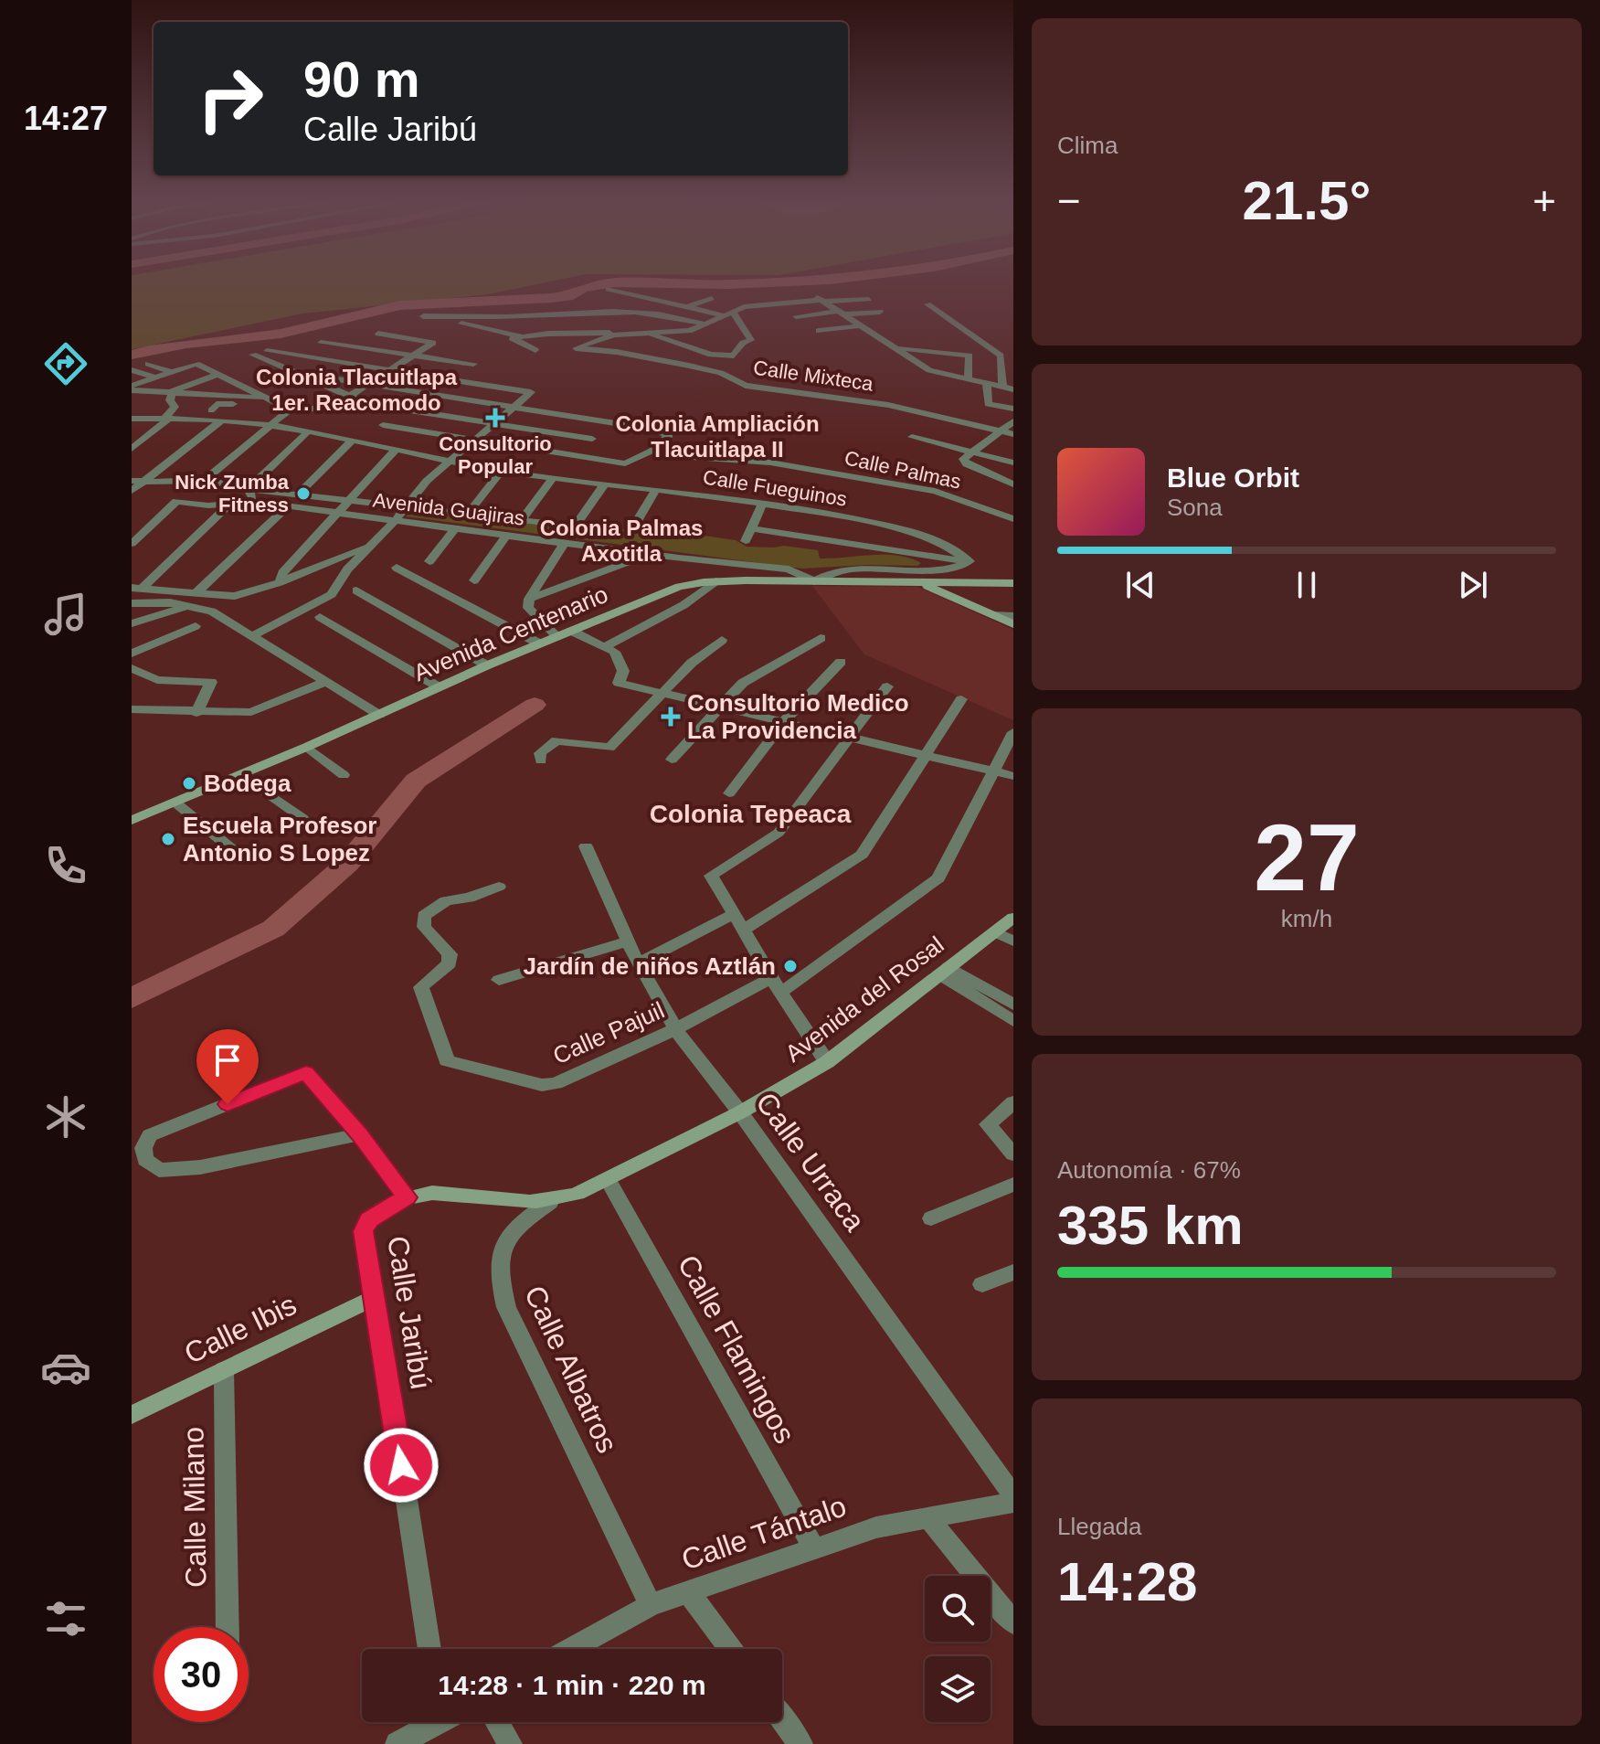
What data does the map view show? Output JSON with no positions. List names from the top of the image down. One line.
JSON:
{"streets":{"main road":["Avenida Centenario","Avenida del Rosal","Calle Jaribú","Calle Ibis","Calle Albatros"],"street":["Calle Mixteca","Calle Palmas","Calle Fueguinos","Avenida Guajiras","Calle Pajuil","Calle Urraca","Calle Flamingos","Calle Milano","Calle Tántalo"]},"crossings":[["Calle Fueguinos","Avenida Guajiras"],["Avenida Guajiras","Avenida Centenario"],["Avenida del Rosal","Calle Urraca"],["Avenida del Rosal","Calle Albatros"],["Calle Pajuil","Calle Urraca"],["Calle Urraca","Calle Albatros"],["Calle Jaribú","Calle Ibis"],["Calle Ibis","Calle Milano"],["Calle Flamingos","Calle Albatros"],["Calle Flamingos","Calle Tántalo"],["Calle Albatros","Calle Tántalo"]],"districts":["Colonia Tlacuitlapa 1er. Reacomodo","Colonia Ampliación Tlacuitlapa II","Colonia Palmas Axotitla","Colonia Tepeaca"],"places":{"health":["Consultorio Popular","Consultorio Medico La Providencia"],"other":["Nick Zumba Fitness","Bodega","Escuela Profesor Antonio S Lopez","Jardín de niños Aztlán"]},"page":{"tabs":"14:27","tile":["Clima",["27","km/h"],["Autonomía · 67%","335 km"],["Llegada","14:28"]],"turn":["90 m","Calle Jaribú"],"heat":["−","21.5°","+"],"song":["Blue Orbit","Sona"],"limit":"30","trip":"14:28 · 1 min · 220 m"}}
